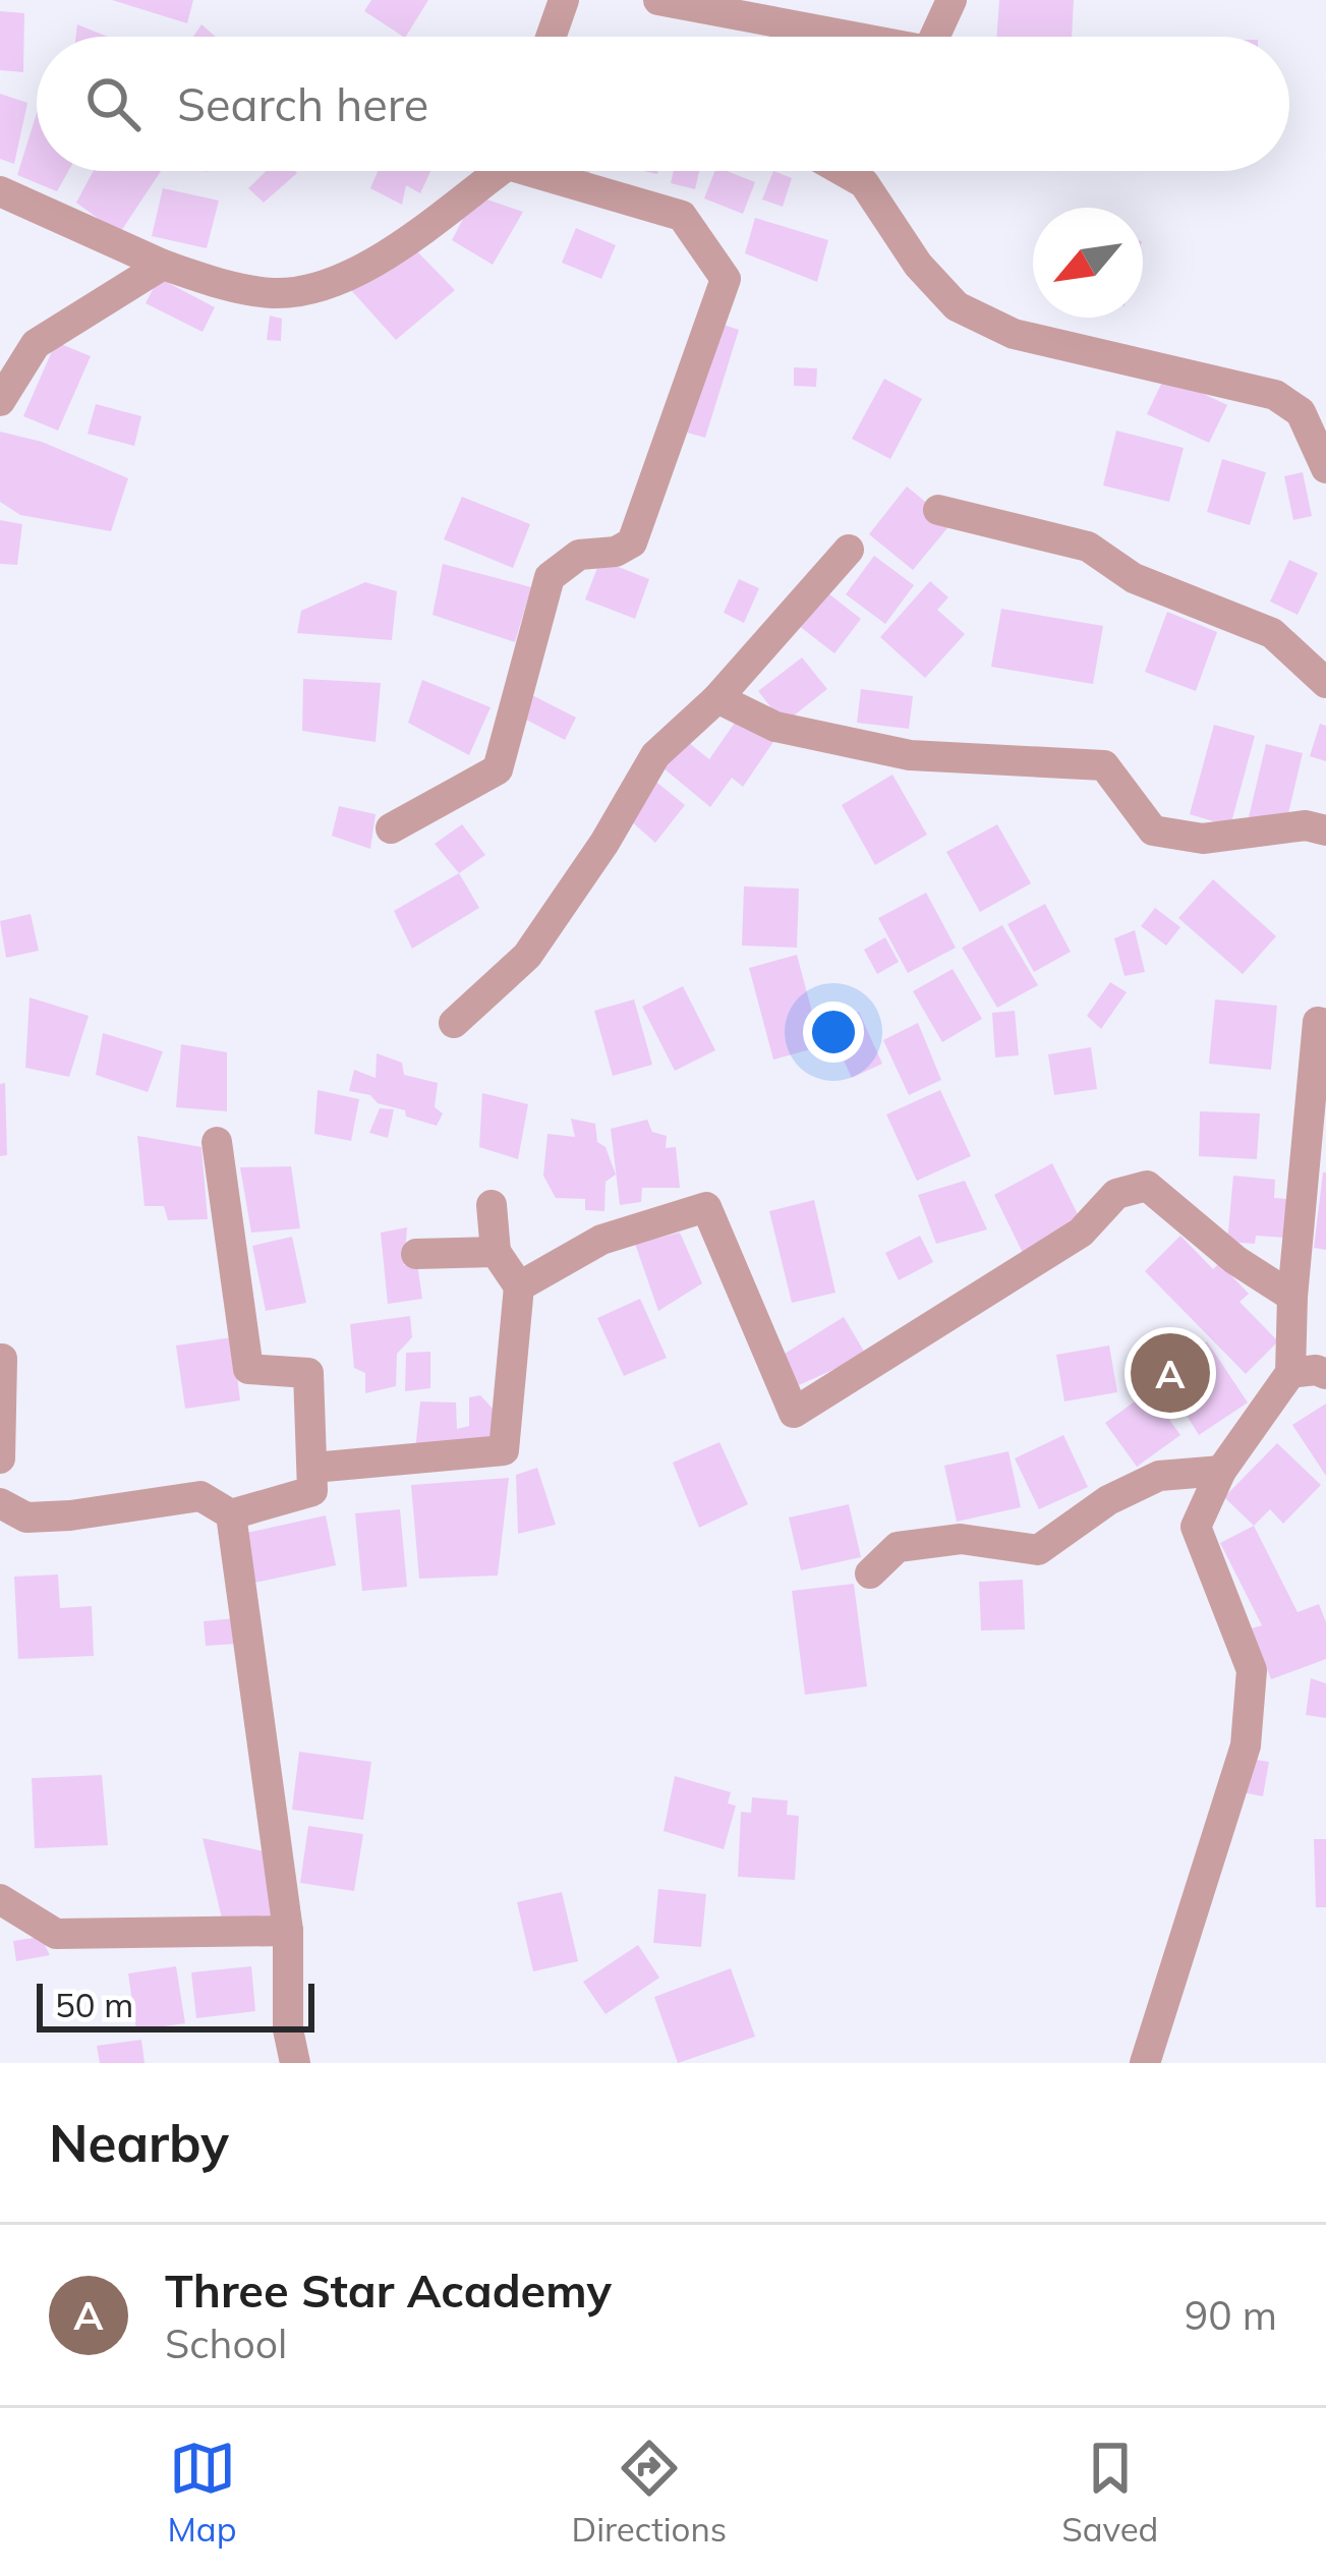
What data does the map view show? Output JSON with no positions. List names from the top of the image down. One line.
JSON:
{"scale_bar":"50 m","north":"bottom left","page":{"search":"Search here","pins":"A","scale":"50 m","heading":"Nearby","list":[{"mark":"A","name":"Three Star Academy","note":"School","value":"90 m"}],"nav":["Map","Directions","Saved"]}}
